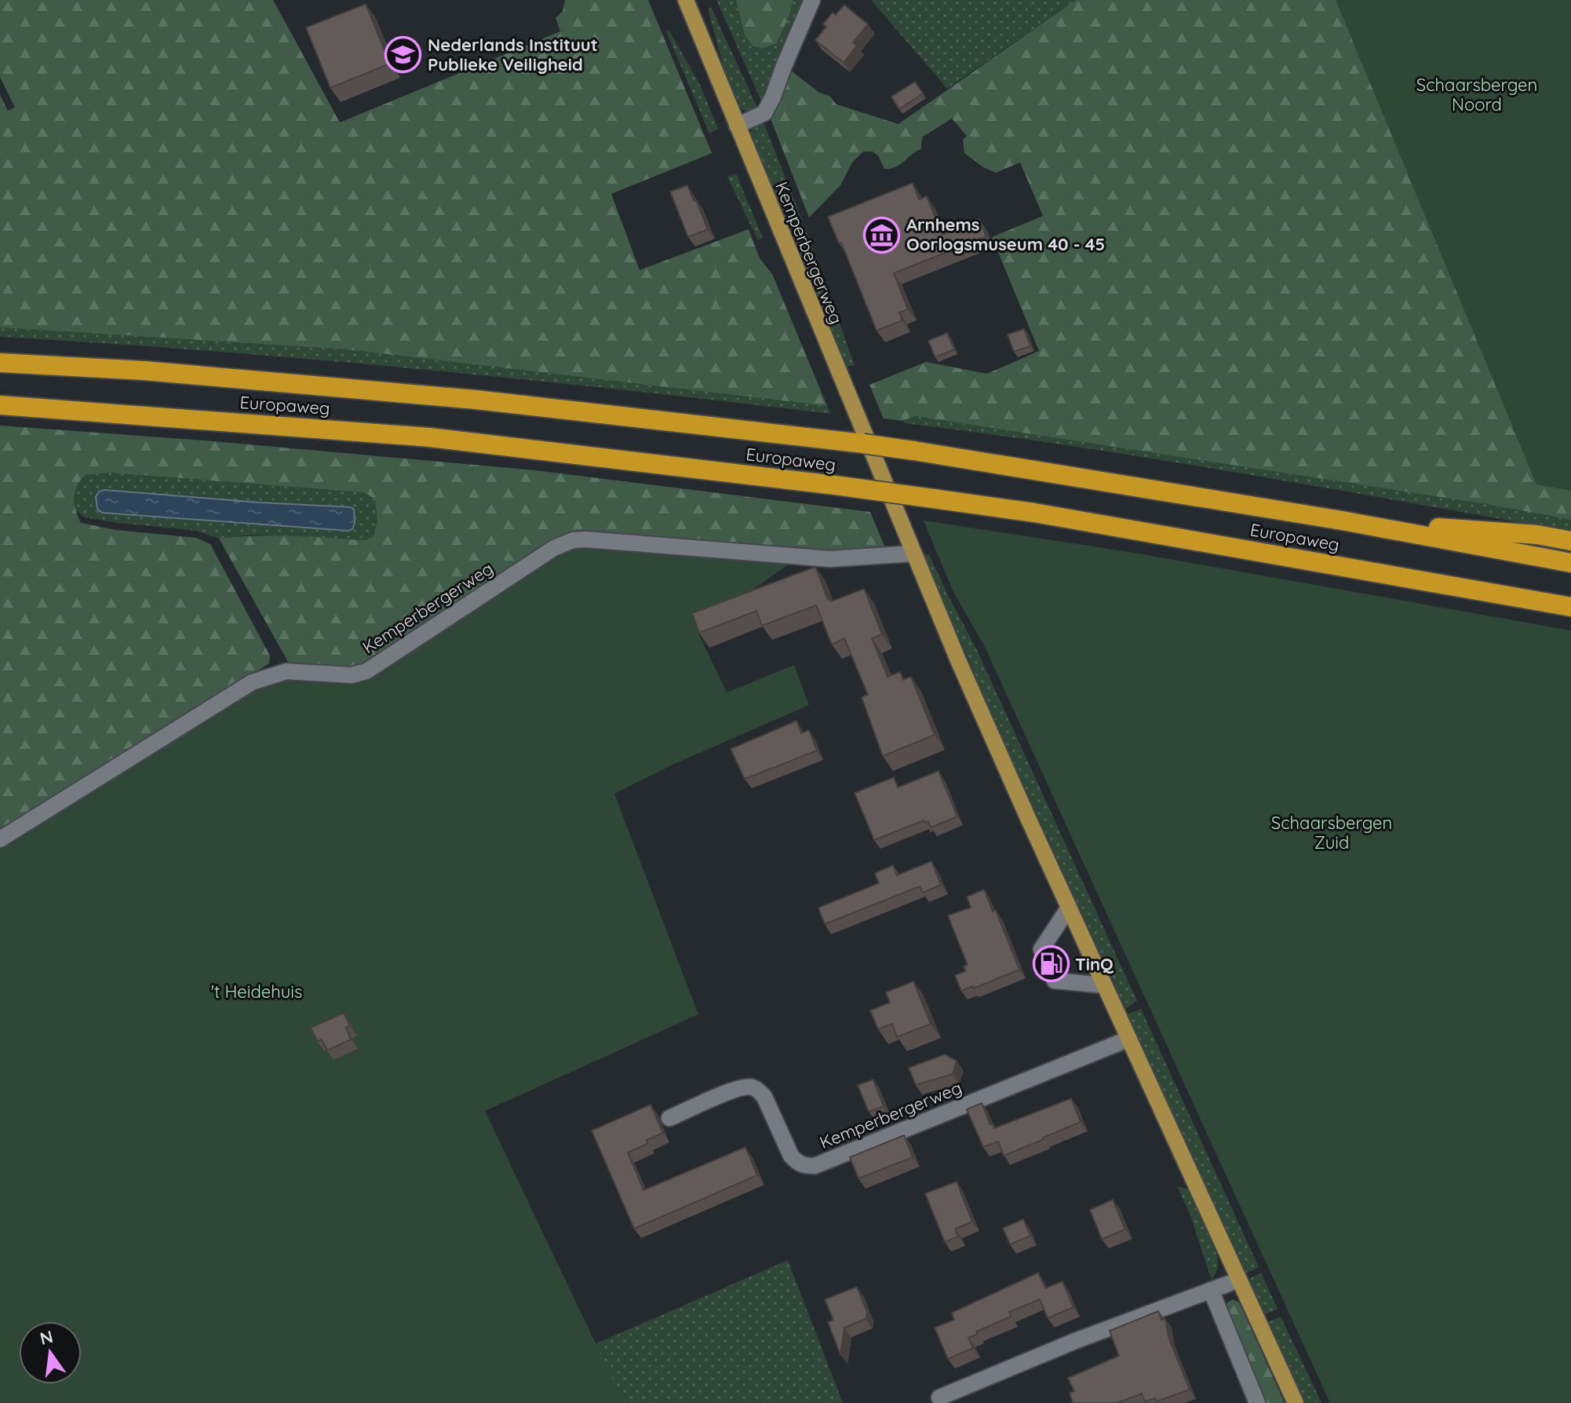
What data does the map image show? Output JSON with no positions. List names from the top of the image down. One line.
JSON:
{"streets":{"highway":["Europaweg"],"main road":["Kemperbergerweg"]},"parks":["Schaarsbergen Noord","Schaarsbergen Zuid","'t Heidehuis"],"places":{"school or university":["Nederlands Instituut Publieke Veiligheid"],"museum":["Arnhems Oorlogsmuseum 40 - 45"],"fuel station":["TinQ"]},"north":"top"}
